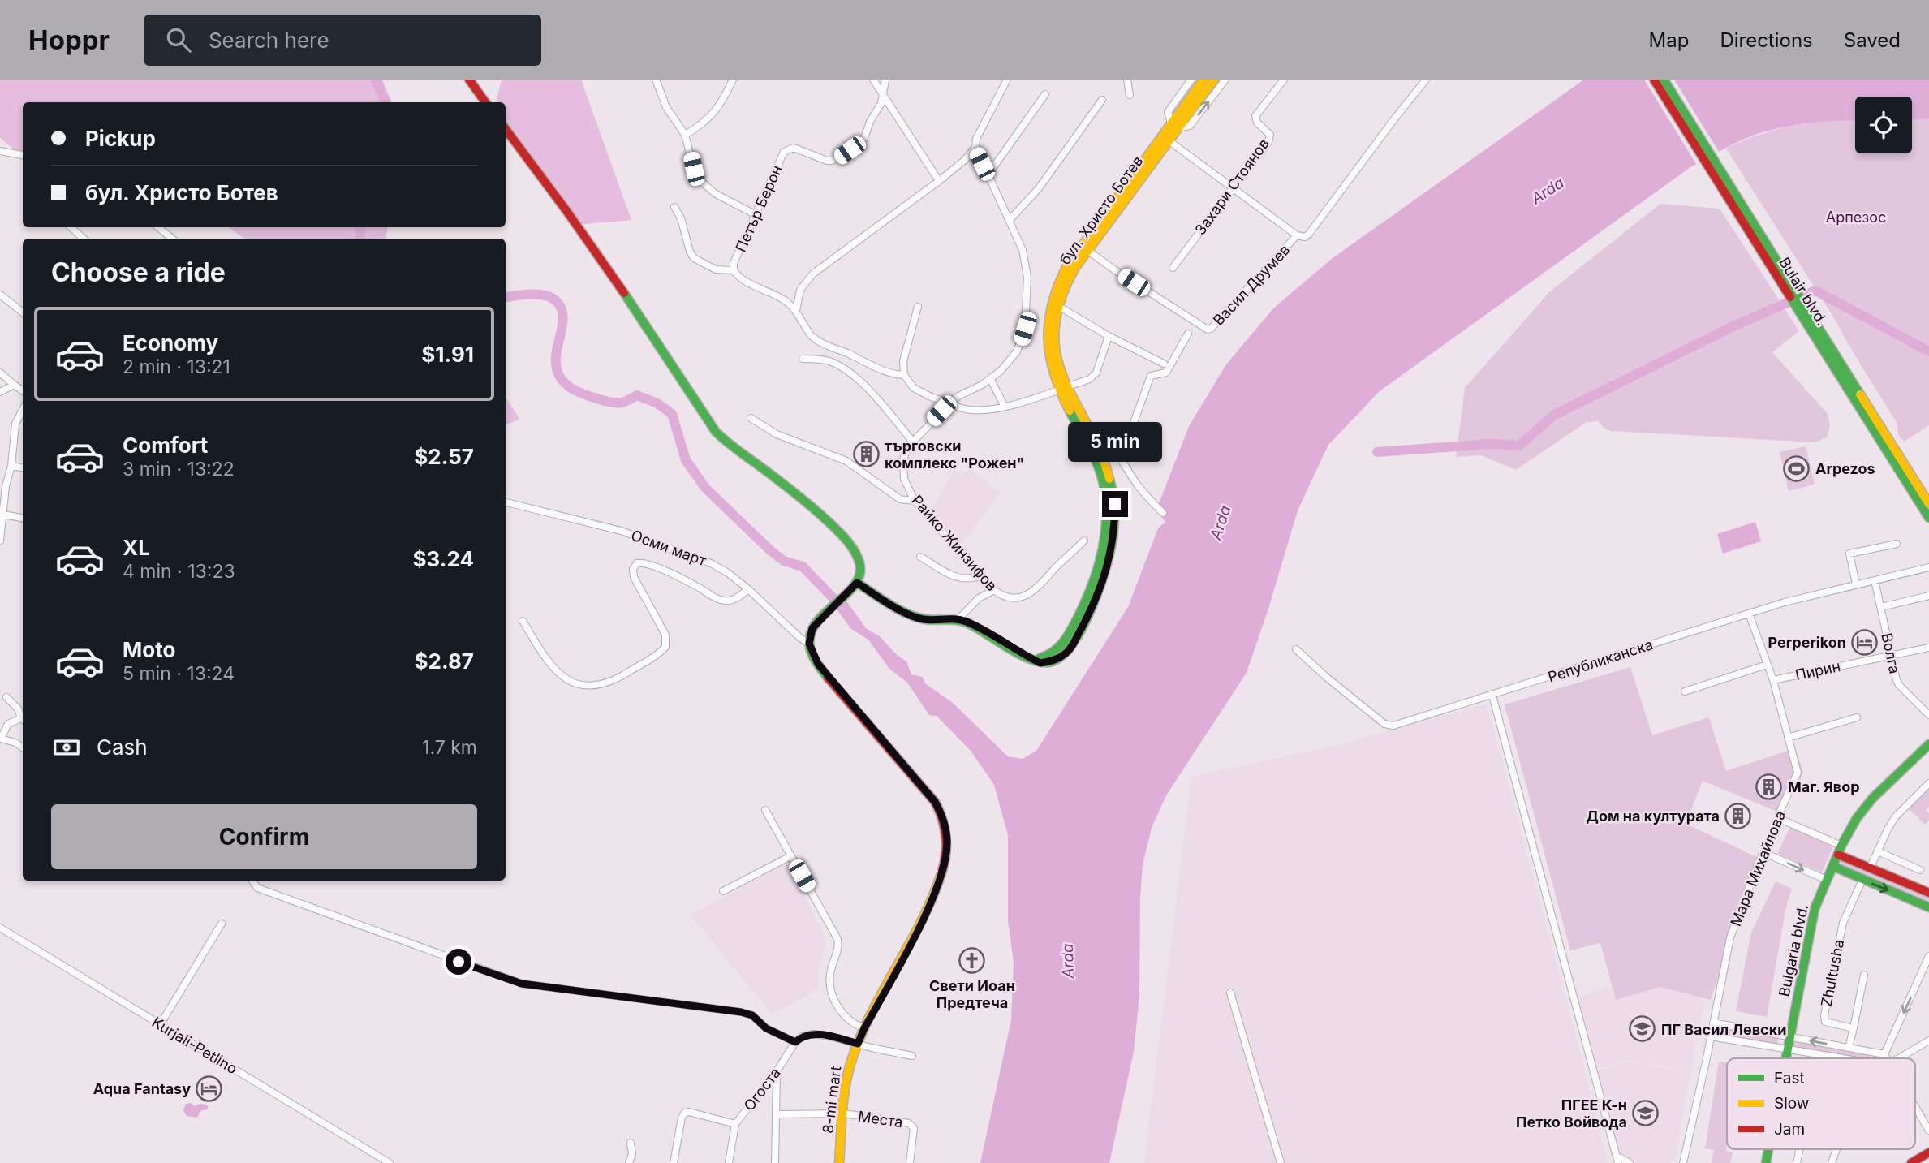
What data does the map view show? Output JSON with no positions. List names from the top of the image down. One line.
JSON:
{"streets":{"main road":["бул. Христо Ботев","Bulair blvd.","Bulgaria blvd.","8-mi mart"],"street":["Захари Стоянов","Петър Берон","Васил Друмев","Райко Жинзифов","Осми март","Волга","Републиканска","Пирин","Мара Михайлова","Zhultusha","Kurjali-Petlino","Огоста","Места"]},"crossings":[["Петър Берон","бул. Христо Ботев"],["бул. Христо Ботев","Васил Друмев"],["Осми март","8-mi mart"],["Волга","Републиканска"],["Волга","Пирин"],["Републиканска","Мара Михайлова"],["Пирин","Мара Михайлова"],["8-mi mart","Места"]],"water":["Arda"],"parks":["Арпезос"],"places":{"building":["търговски комплекс \"Рожен\"","Маг. Явор","Дом на културата"],"sports":["Arpezos"],"hotel":["Perperikon","Aqua Fantasy"],"church":["Свети Иоан Предтеча"],"school or university":["ПГ Васил Левски","ПГЕЕ К-н Петко Войвода"]},"legend":["Fast","Slow","Jam"],"page":{"header":"Hoppr","search":"Search here","nav":["Map","Directions","Saved"],"banner":["Pickup","бул. Христо Ботев"],"heading":"Choose a ride","list":[{"name":"Economy","note":"2 min · 13:21","value":"$1.91"},{"name":"Comfort","note":"3 min · 13:22","value":"$2.57"},{"name":"XL","note":"4 min · 13:23","value":"$3.24"},{"name":"Moto","note":"5 min · 13:24","value":"$2.87"}],"bubble":"5 min","pay":["Cash","1.7 km"],"buttons":"Confirm"}}
